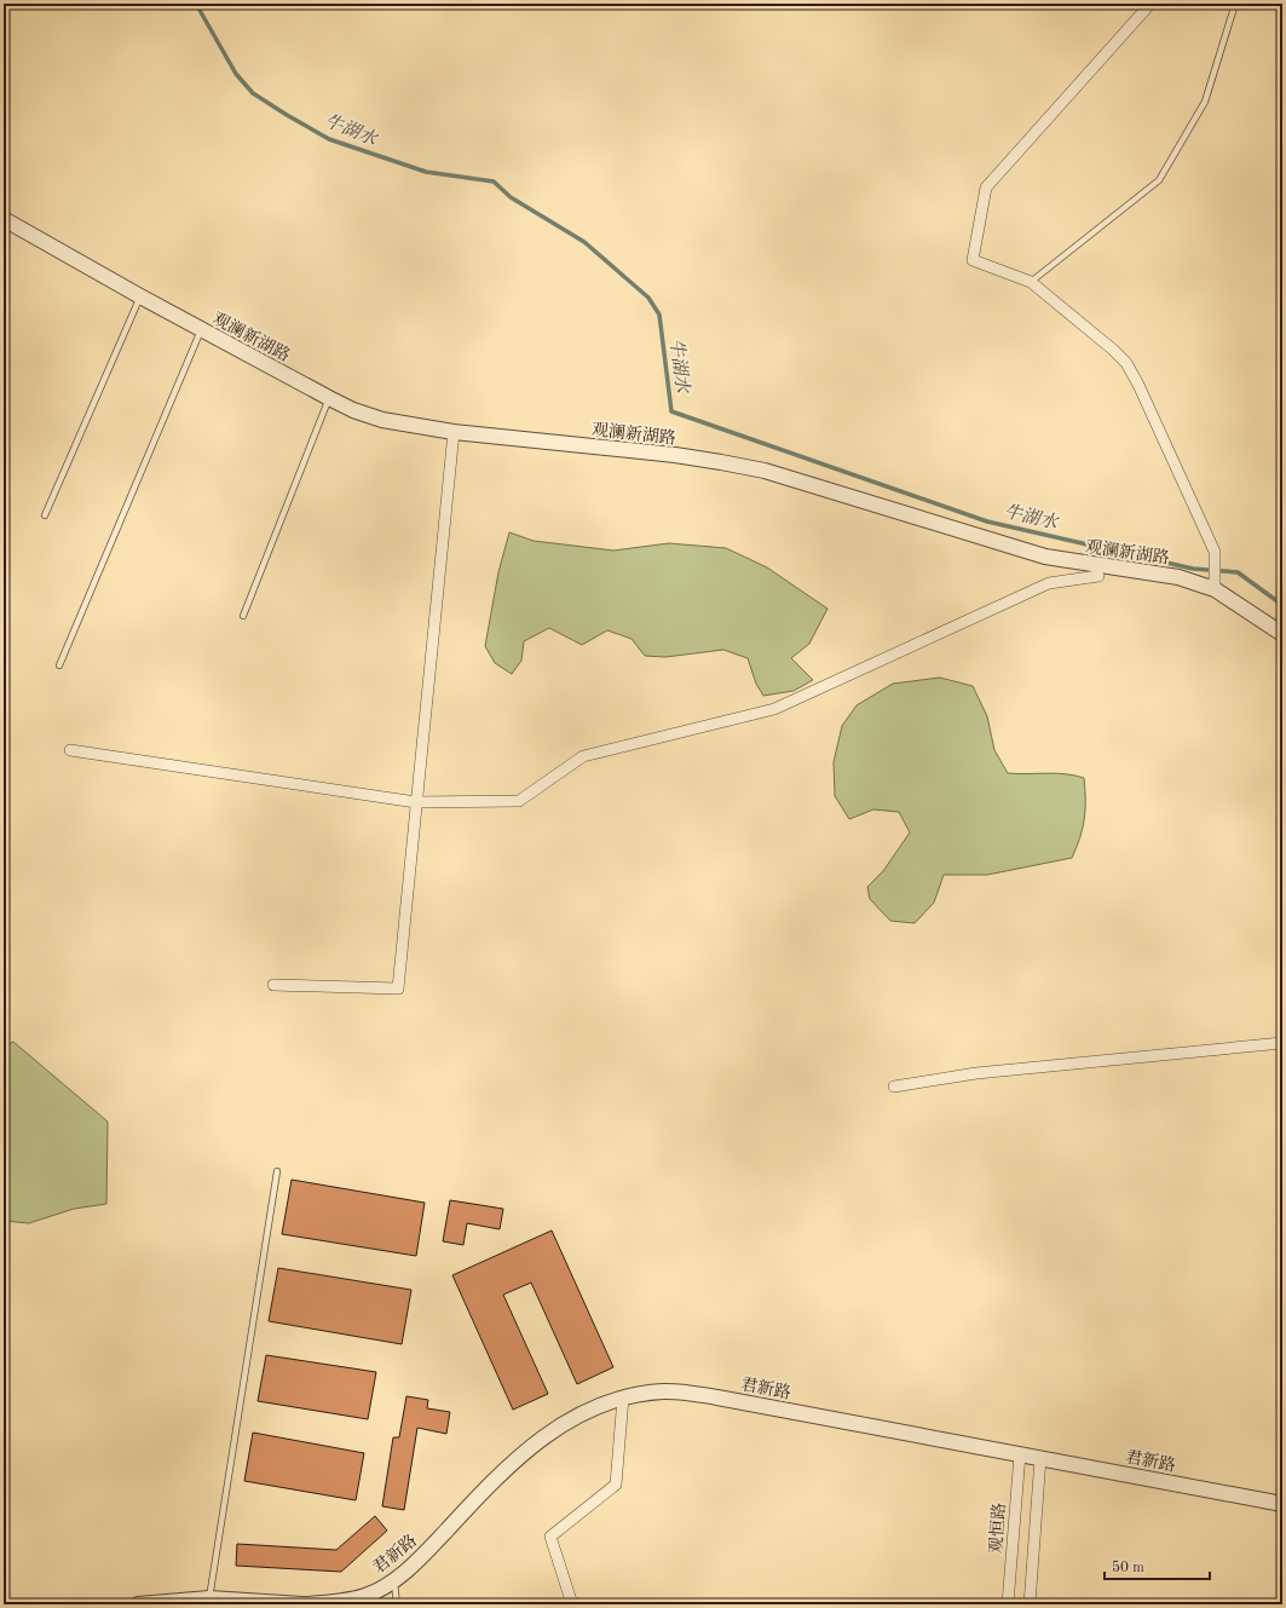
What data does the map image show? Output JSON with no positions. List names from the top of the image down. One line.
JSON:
{"streets":{"street":["观澜新湖路","君新路","观恒路"]},"crossings":[["君新路","观恒路"]],"water":["牛湖水"],"scale_bar":"50 m"}
